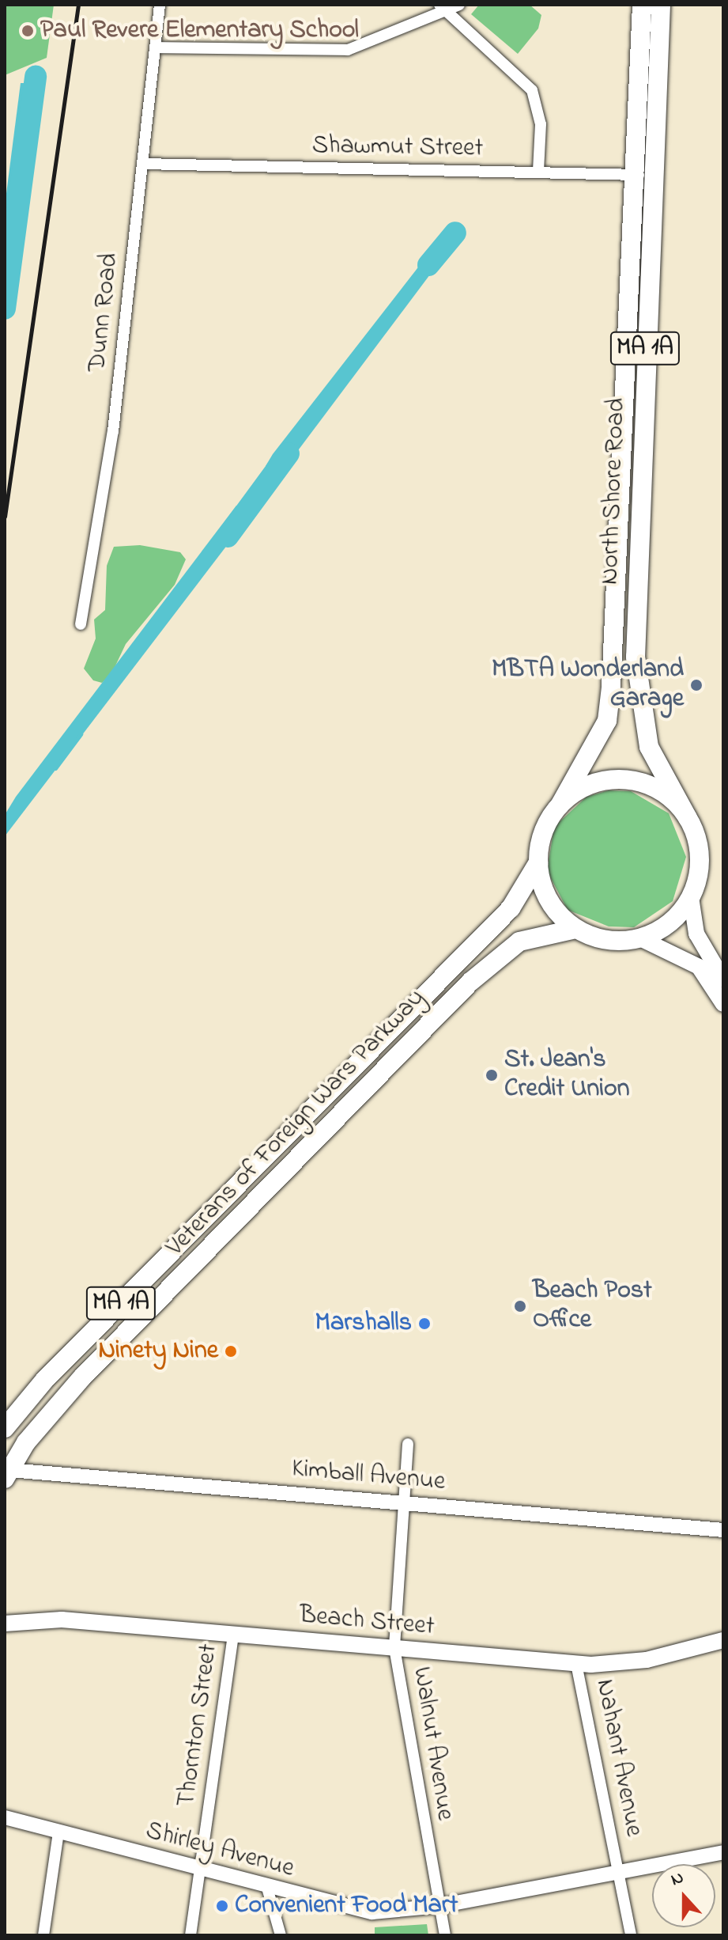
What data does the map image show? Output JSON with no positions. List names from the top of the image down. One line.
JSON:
{"streets":{"highway":["MA 1A","North Shore Road","Veterans of Foreign Wars Parkway"],"main road":["Beach Street"],"street":["Shawmut Street","Dunn Road","Kimball Avenue","Thornton Street","Walnut Avenue","Nahant Avenue","Shirley Avenue"]},"crossings":[["Shawmut Street","Dunn Road"],["Shawmut Street","North Shore Road"],["MA 1A","North Shore Road"],["MA 1A","Veterans of Foreign Wars Parkway"],["North Shore Road","Veterans of Foreign Wars Parkway"],["Veterans of Foreign Wars Parkway","Kimball Avenue"],["Kimball Avenue","Walnut Avenue"],["Beach Street","Thornton Street"],["Beach Street","Walnut Avenue"],["Beach Street","Nahant Avenue"],["Thornton Street","Shirley Avenue"],["Walnut Avenue","Shirley Avenue"],["Nahant Avenue","Shirley Avenue"]],"places":["Paul Revere Elementary School","MBTA Wonderland Garage","St. Jean's Credit Union","Beach Post Office","Marshalls","Ninety Nine","Convenient Food Mart"],"north":"top"}
